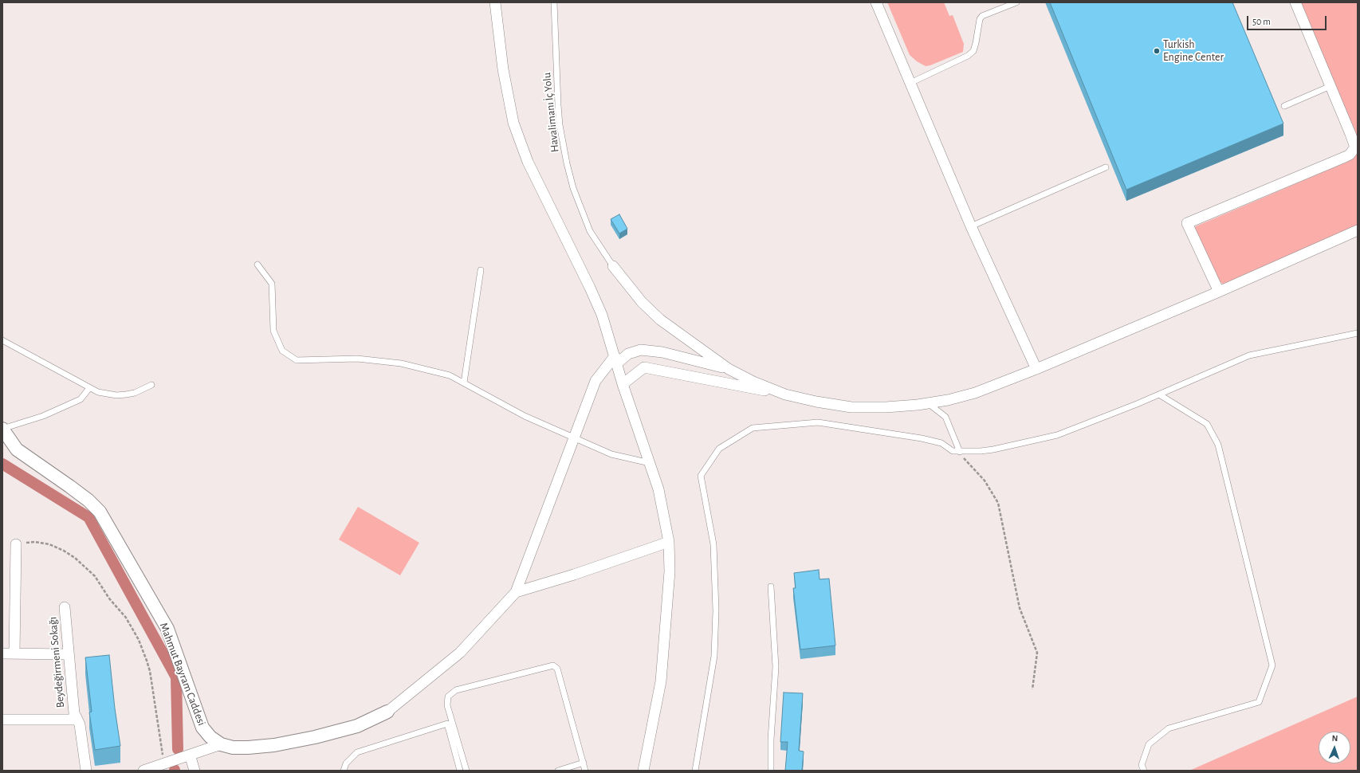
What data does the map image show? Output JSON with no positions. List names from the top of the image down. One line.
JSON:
{"streets":{"street":["Beydeğirmeni Sokağı","Mahmut Bayram Caddesi"],"lane":["Havalimanı İç Yolu"]},"places":["Turkish Engine Center"],"scale_bar":"50 m","north":"top"}
